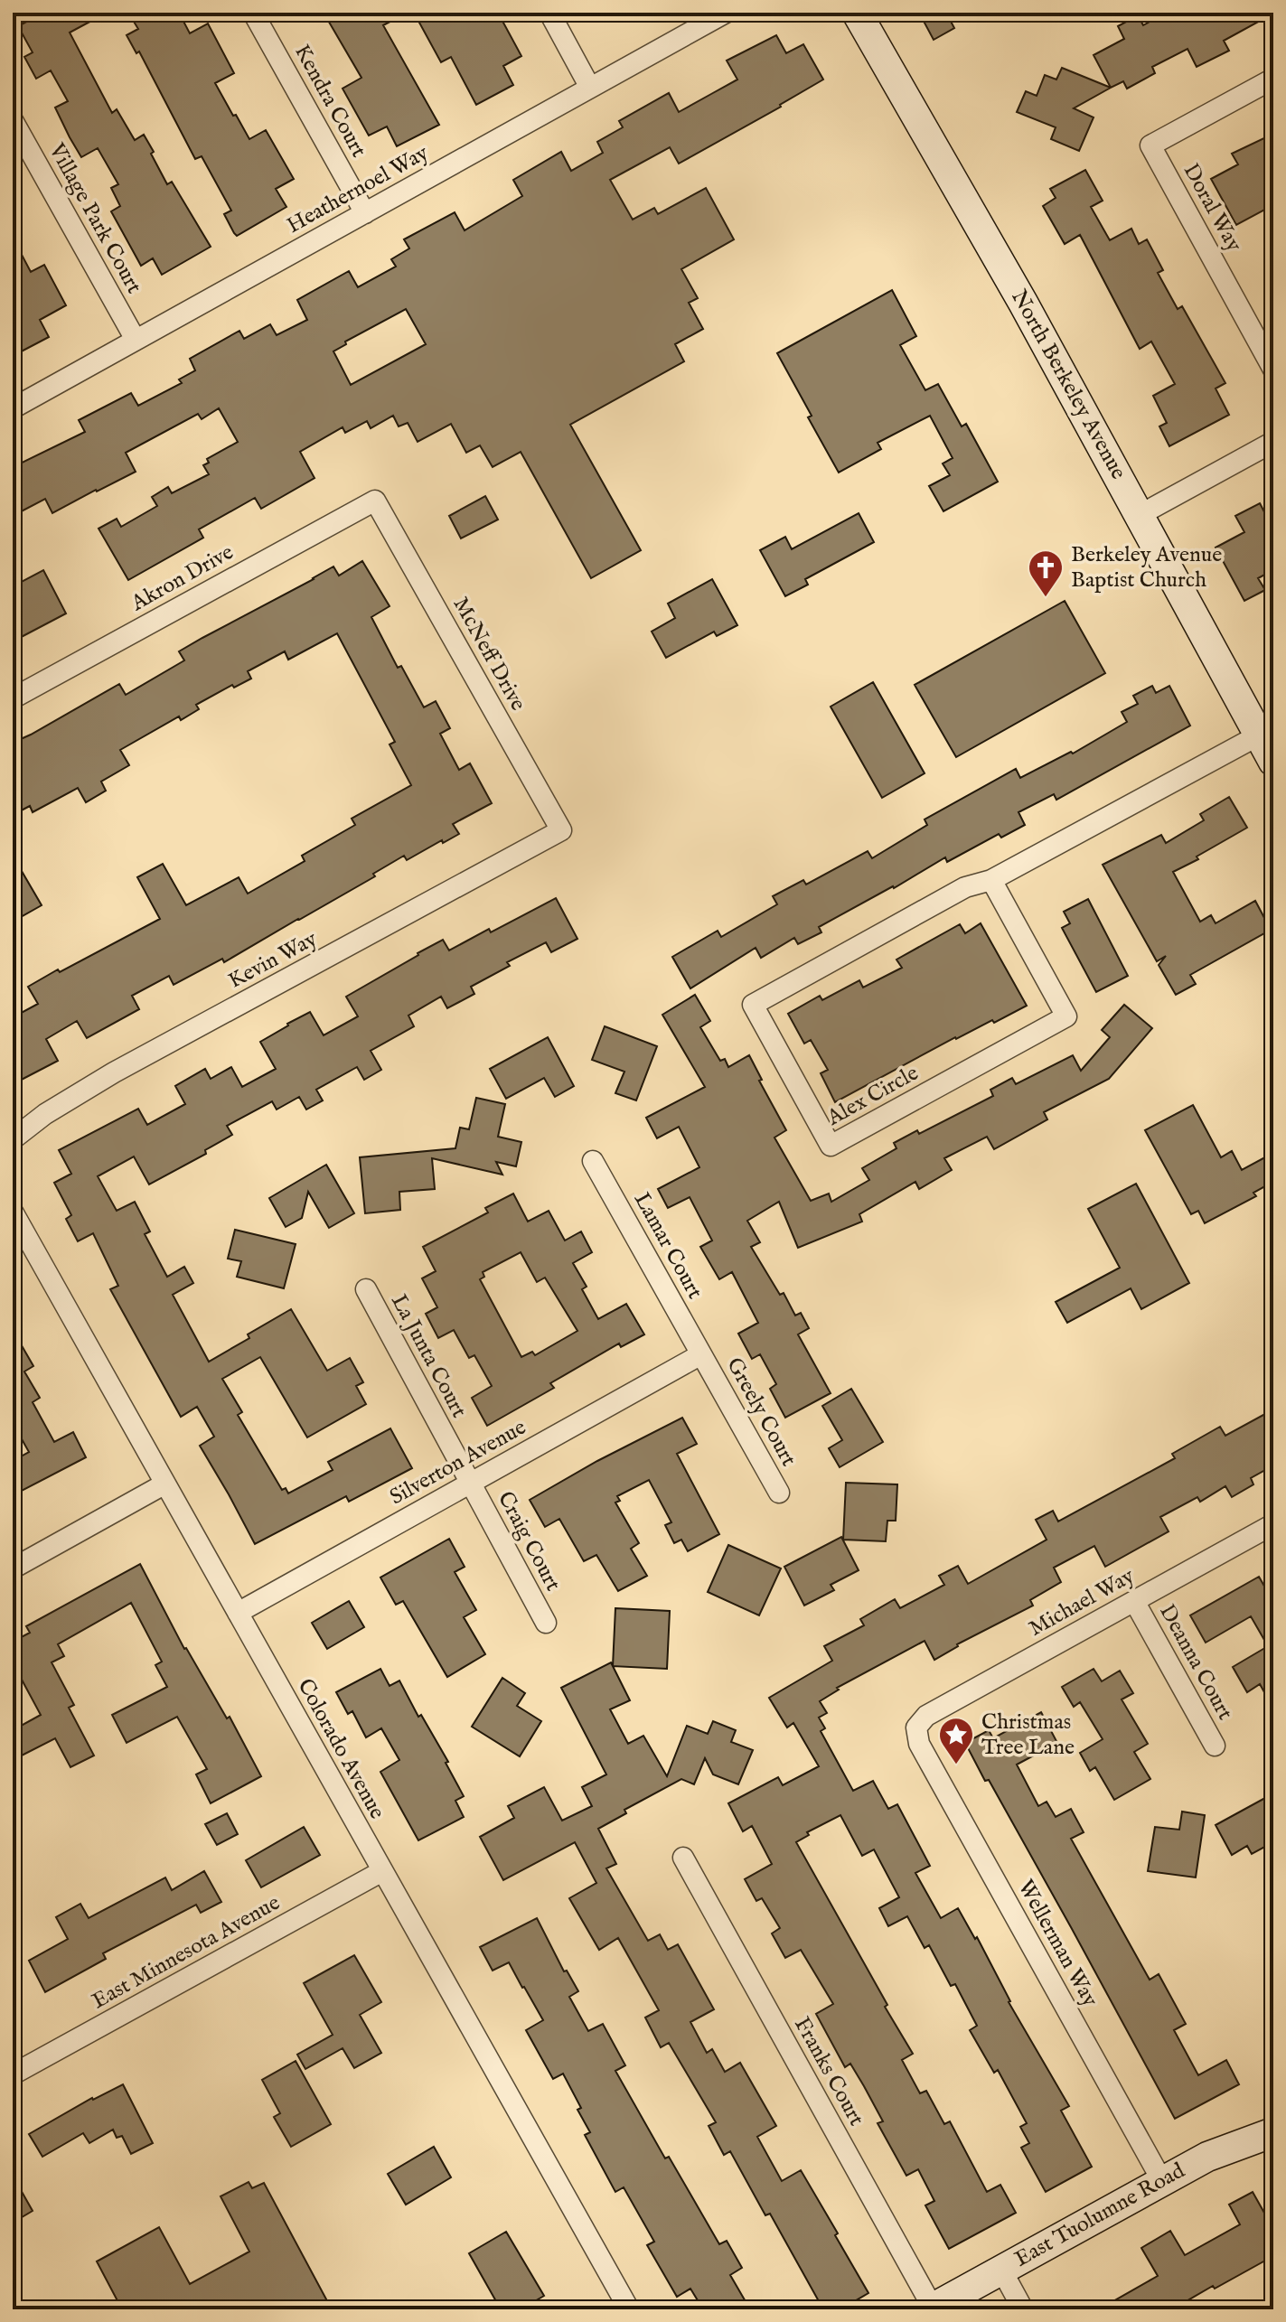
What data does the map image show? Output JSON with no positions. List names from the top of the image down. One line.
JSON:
{"streets":{"street":["Kendra Court","Heathernoel Way","Doral Way","Village Park Court","North Berkeley Avenue","Akron Drive","McNeff Drive","Kevin Way","Alex Circle","Lamar Court","La Junta Court","Greely Court","Silverton Avenue","Craig Court","Michael Way","Deanna Court","Colorado Avenue","Wellerman Way","East Minnesota Avenue","Franks Court","East Tuolumne Road"]},"crossings":[["Kendra Court","Heathernoel Way"],["Heathernoel Way","Village Park Court"],["North Berkeley Avenue","Alex Circle"],["Akron Drive","McNeff Drive"],["McNeff Drive","Kevin Way"],["Lamar Court","Greely Court"],["Lamar Court","Silverton Avenue"],["La Junta Court","Silverton Avenue"],["La Junta Court","Craig Court"],["Greely Court","Silverton Avenue"],["Silverton Avenue","Craig Court"],["Silverton Avenue","Colorado Avenue"],["Michael Way","Deanna Court"],["Michael Way","Wellerman Way"],["Colorado Avenue","East Minnesota Avenue"],["Wellerman Way","East Tuolumne Road"],["Franks Court","East Tuolumne Road"]],"places":{"church":["Berkeley Avenue Baptist Church"],"place":["Christmas Tree Lane"]}}
